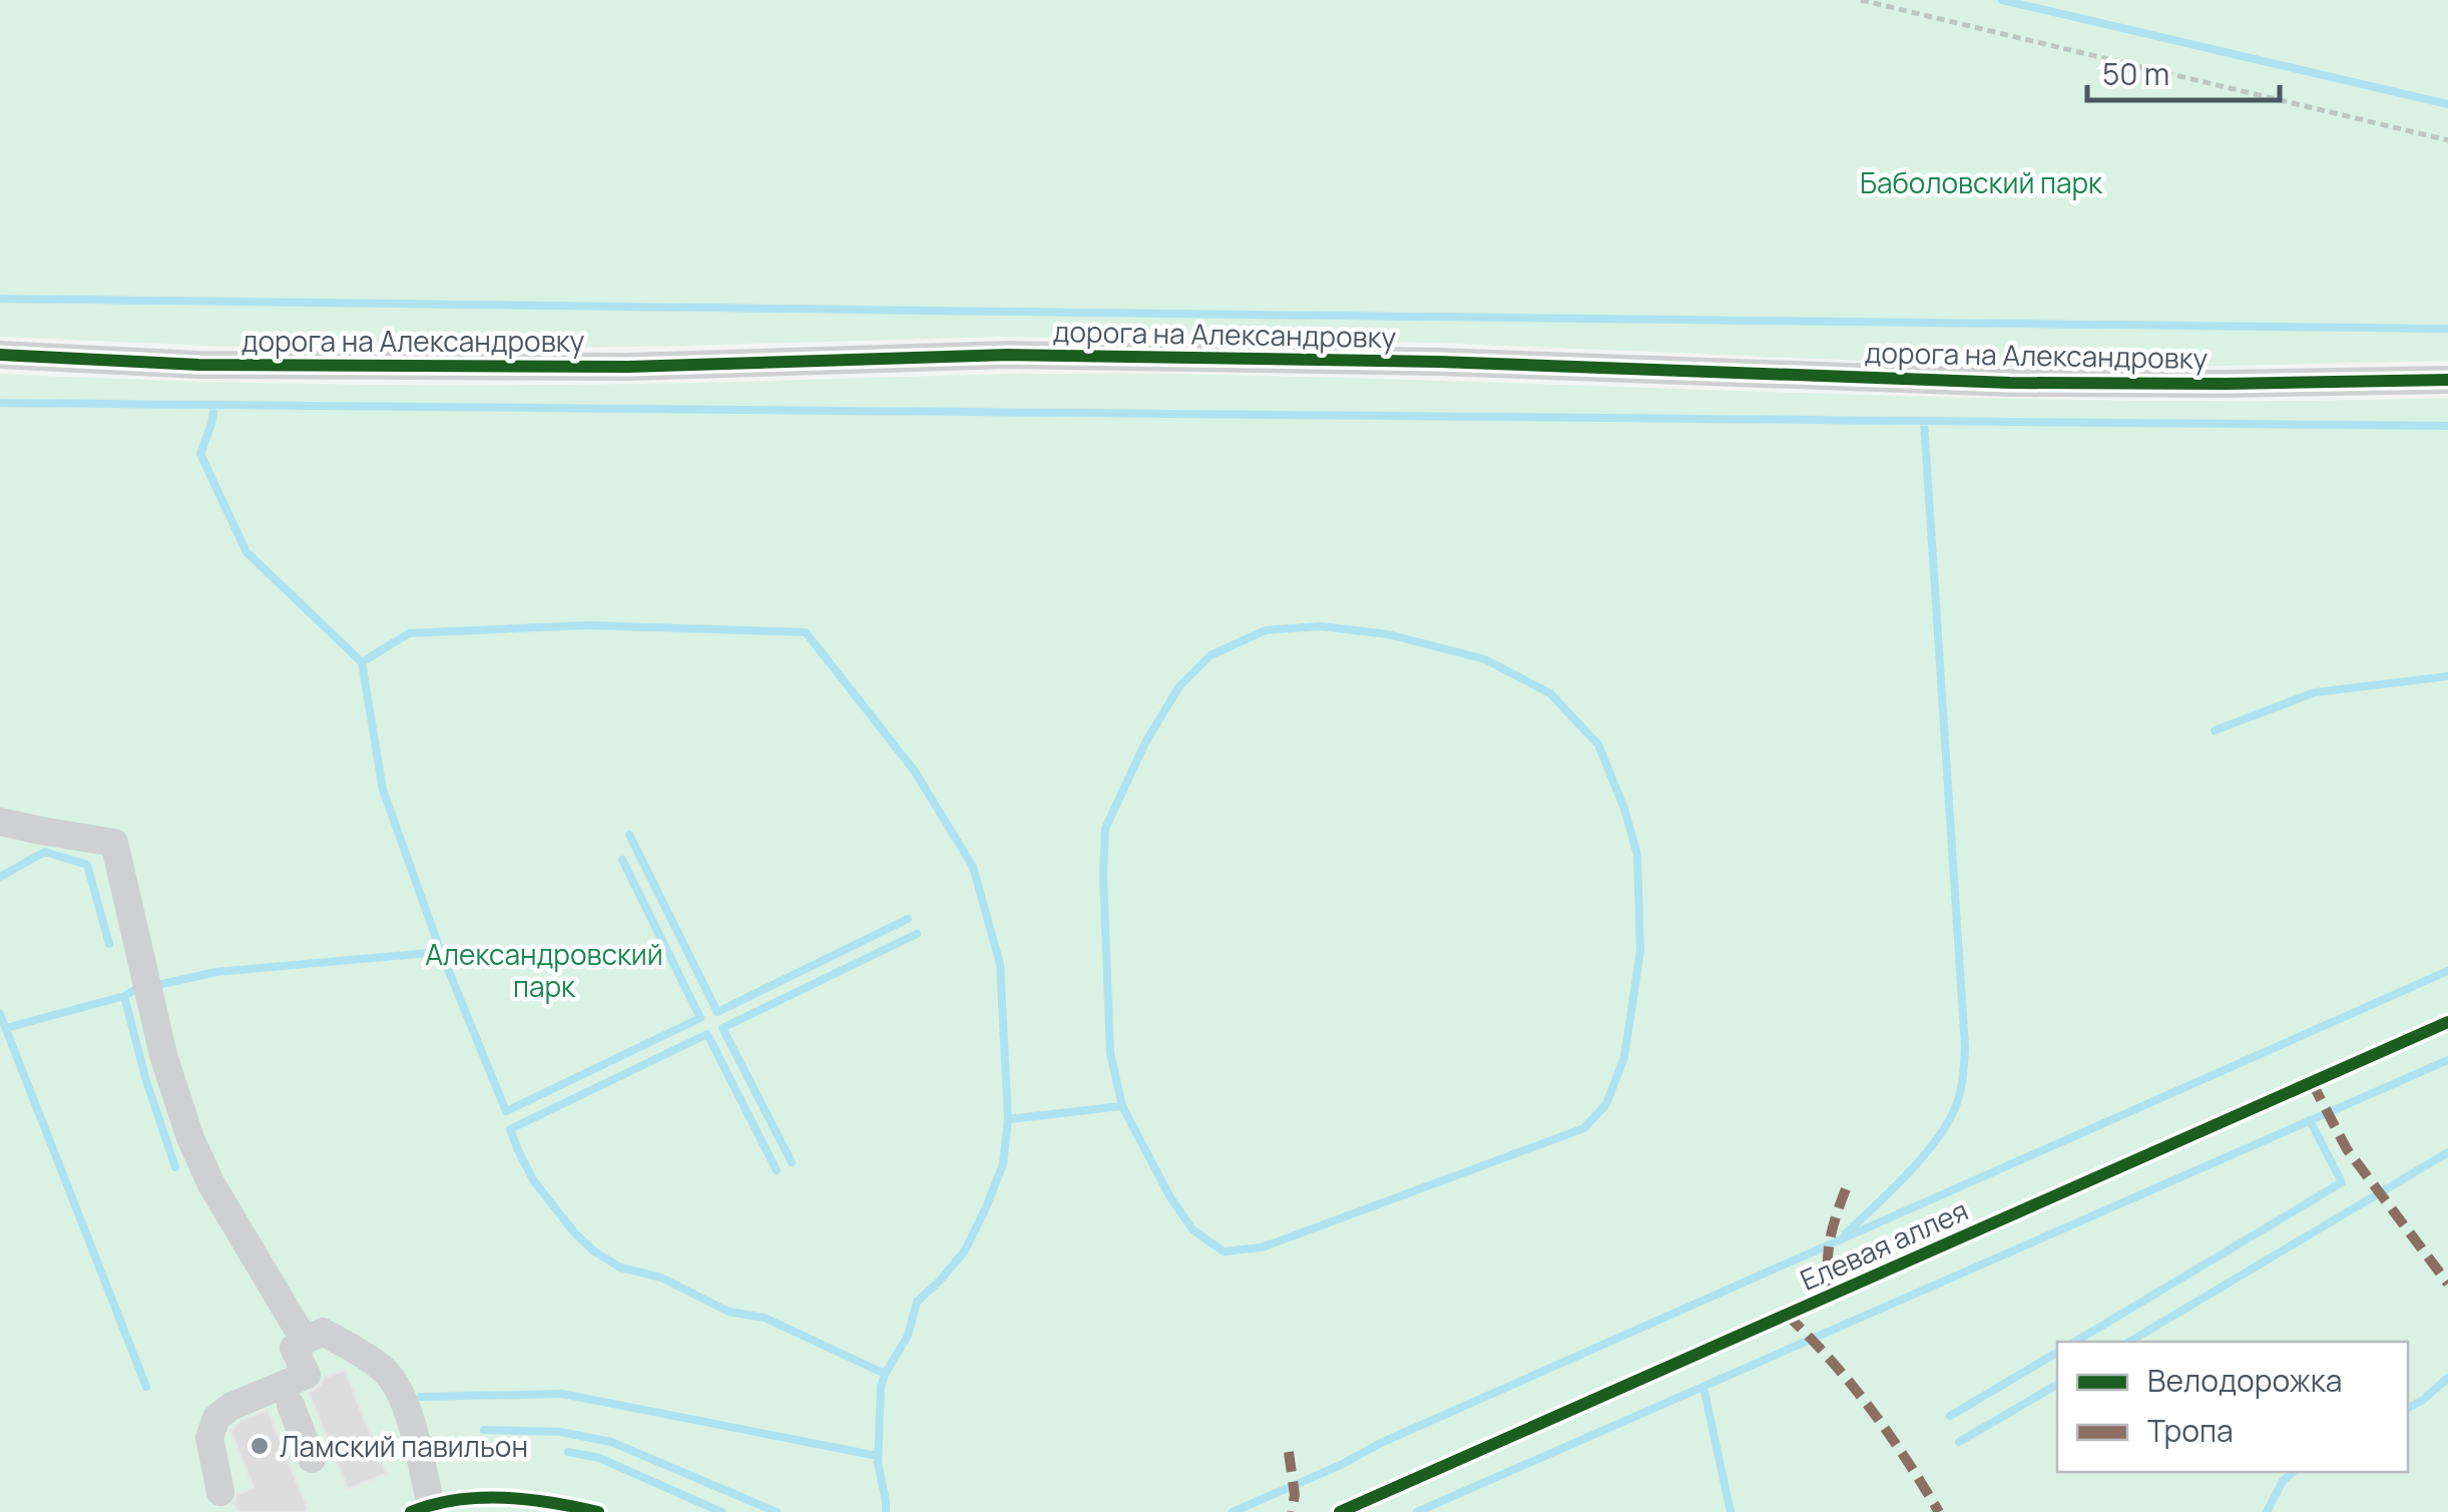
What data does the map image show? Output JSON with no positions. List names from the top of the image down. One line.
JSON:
{"streets":{"street":["дорога на Александровку"],"cycle path":["Елевая аллея"]},"parks":["Баболовский парк","Александровский парк"],"places":["Ламский павильон"],"legend":["Велодорожка","Тропа"],"scale_bar":"50 m"}
